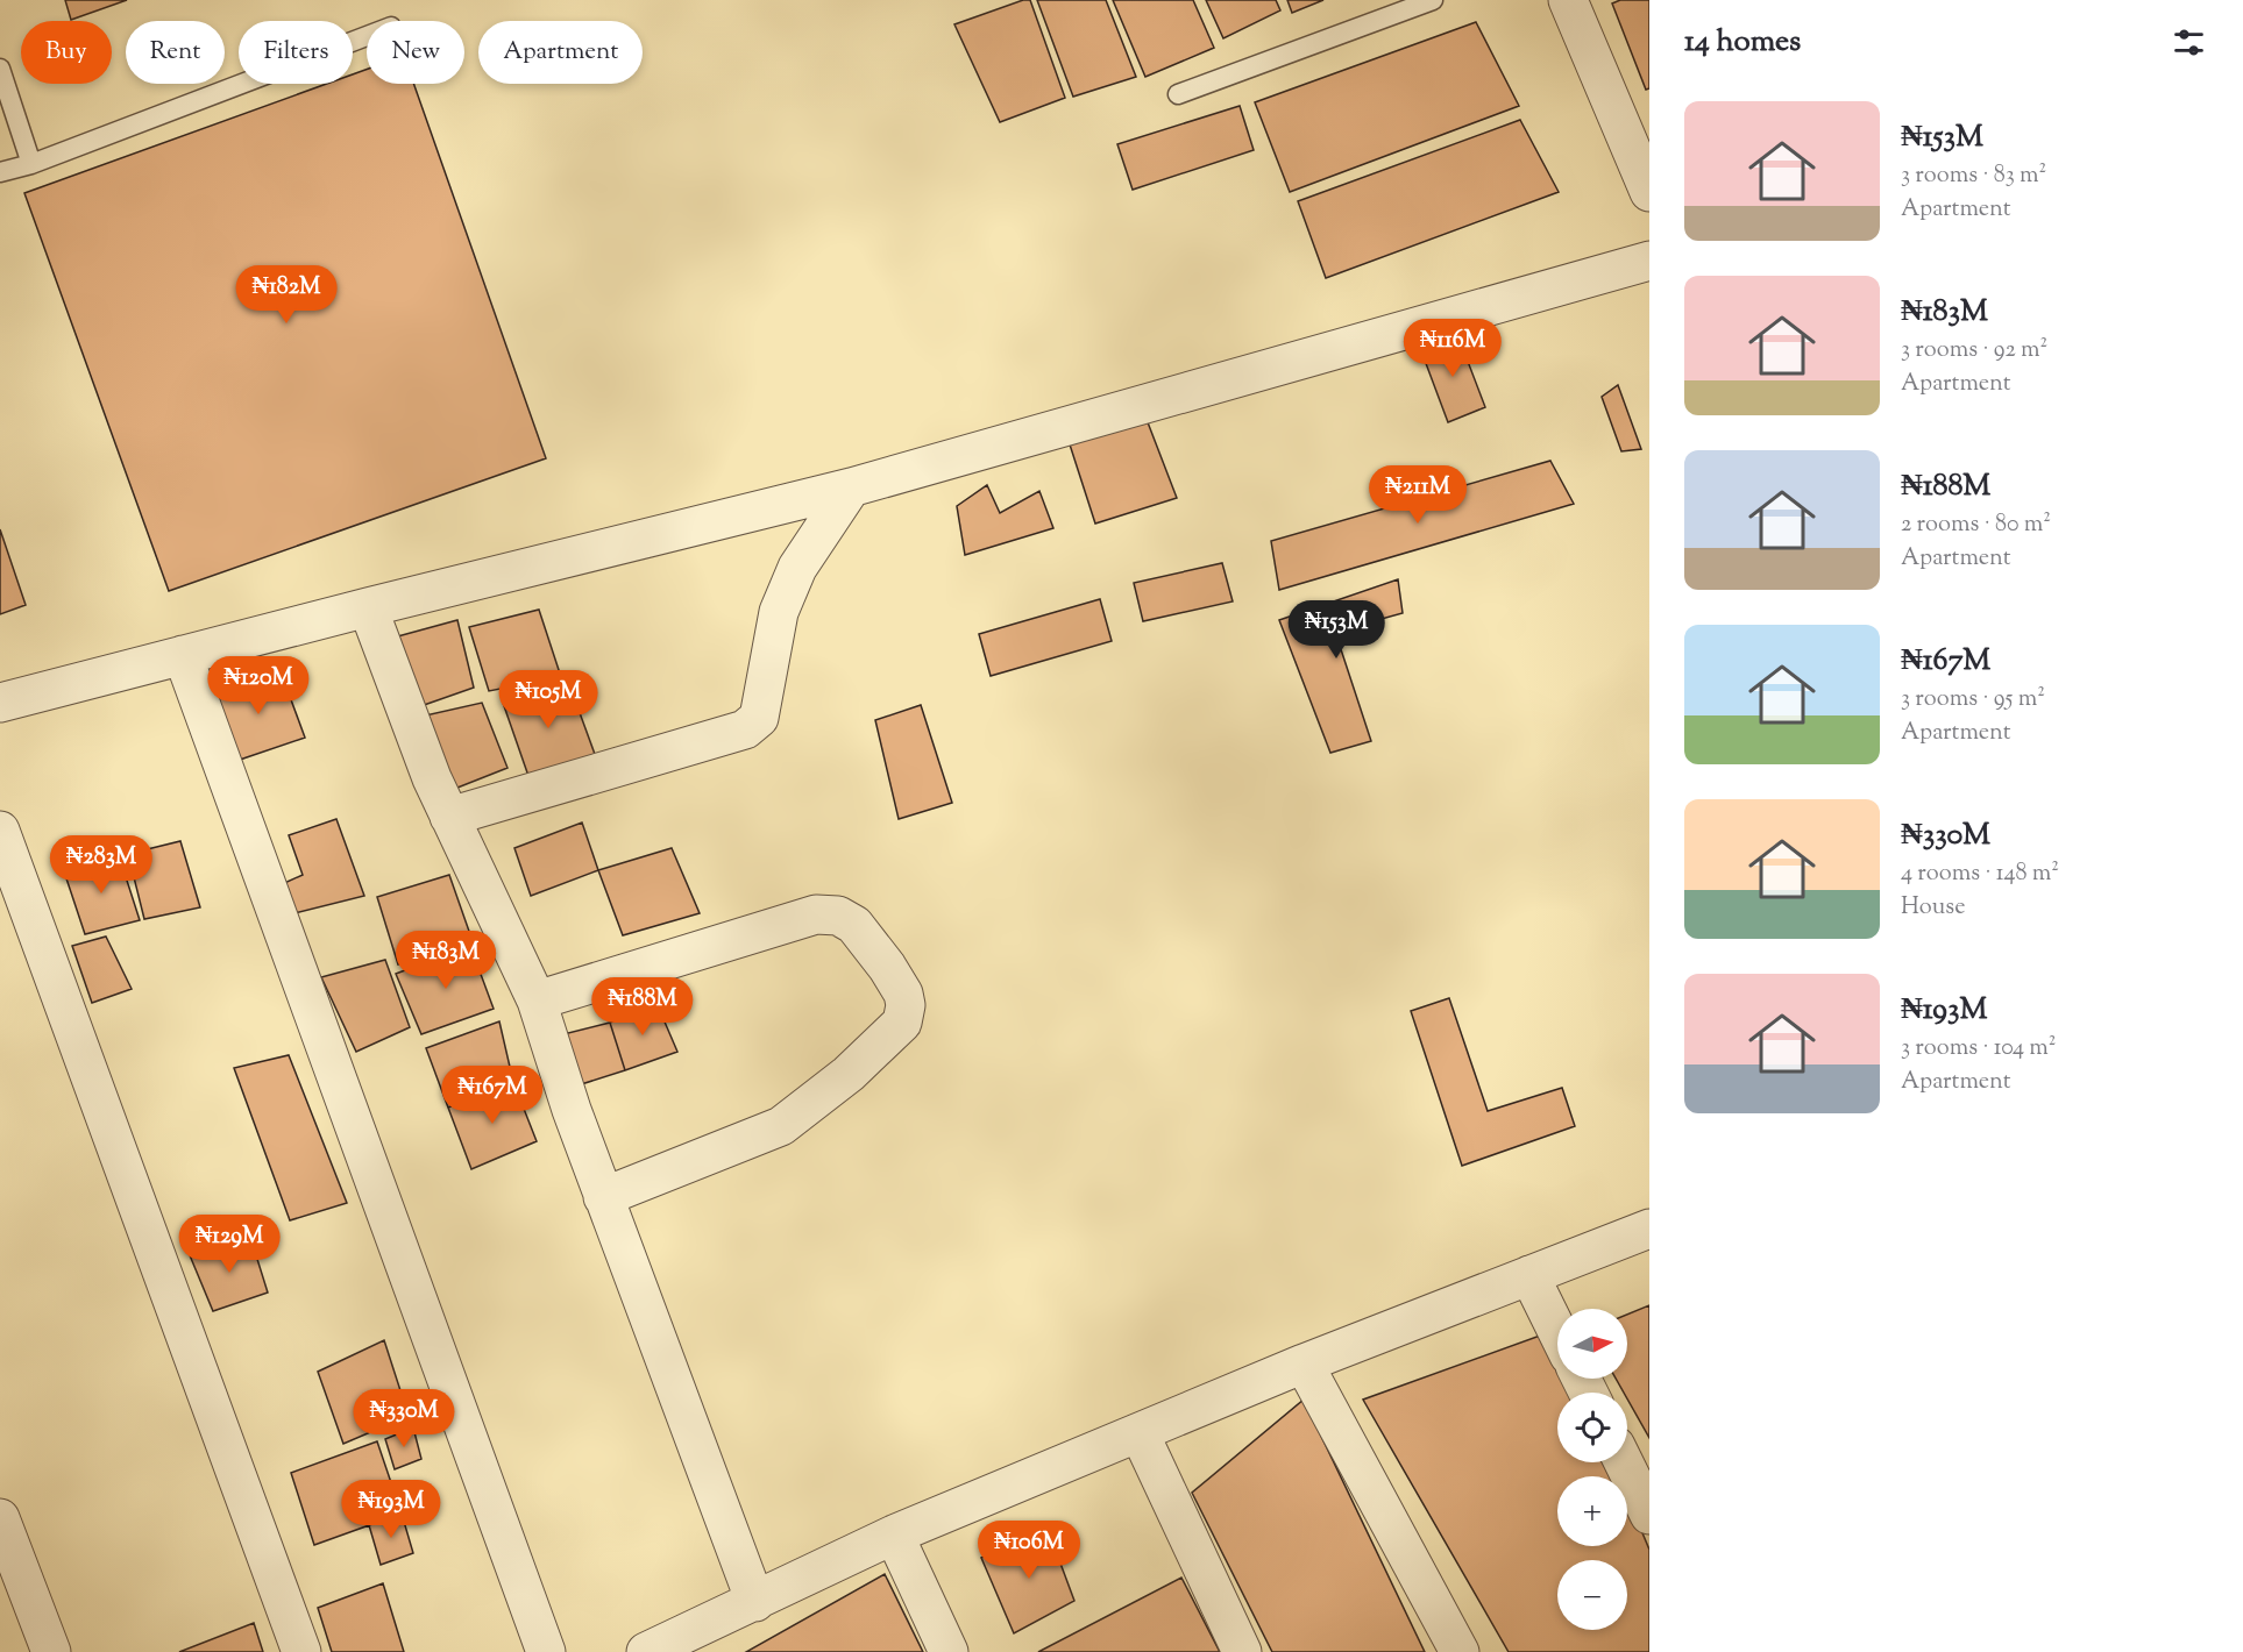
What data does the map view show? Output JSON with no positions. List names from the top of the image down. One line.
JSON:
{"north":"right","page":{"heading":"14 homes","chip":["Buy","Rent","Filters","New","Apartment"],"list":[{"name":"₦153M","note":"3 rooms · 83 m² · Apartment"},{"name":"₦183M","note":"3 rooms · 92 m² · Apartment"},{"name":"₦188M","note":"2 rooms · 80 m² · Apartment"},{"name":"₦167M","note":"3 rooms · 95 m² · Apartment"},{"name":"₦330M","note":"4 rooms · 148 m² · House"},{"name":"₦193M","note":"3 rooms · 104 m² · Apartment"}],"price":["₦182M","₦116M","₦211M","₦153M","₦120M","₦105M","₦283M","₦183M","₦188M","₦167M","₦129M","₦330M","₦193M","₦106M"],"map_buttons":["+","−"]}}
